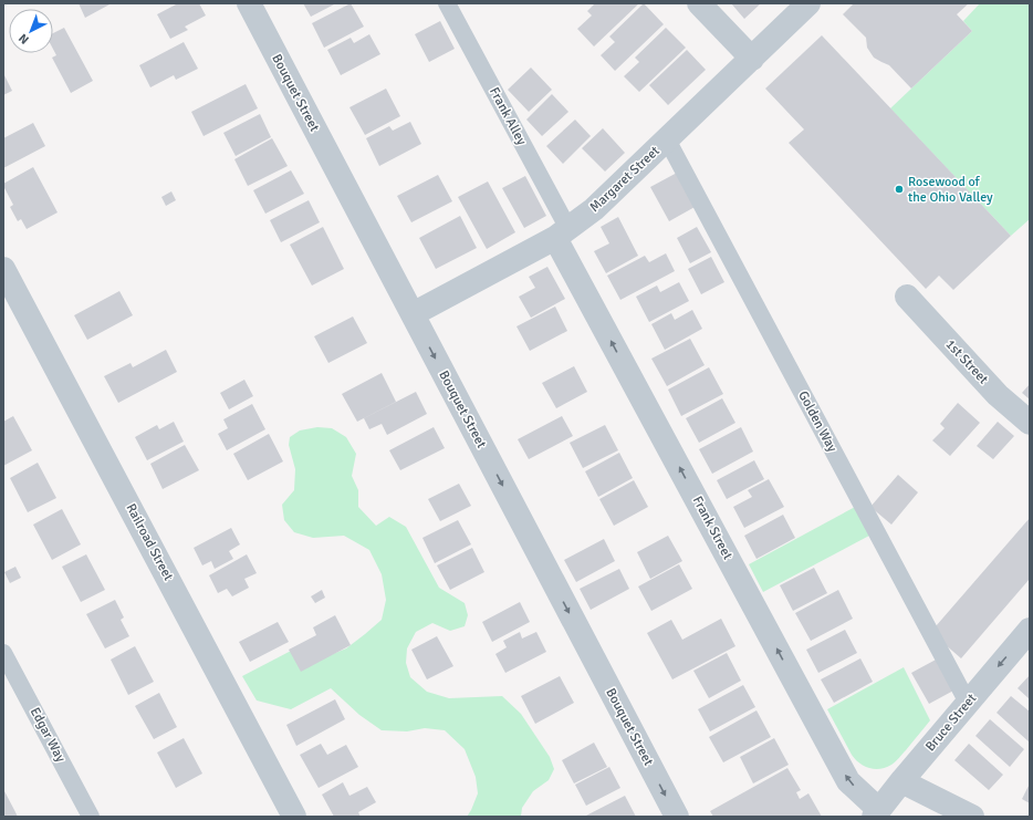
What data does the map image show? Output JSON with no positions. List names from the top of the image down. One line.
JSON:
{"streets":{"street":["Bouquet Street","Margaret Street","1st Street","Frank Street","Railroad Street","Bruce Street"],"lane":["Frank Alley","Golden Way","Edgar Way"]},"crossings":[["Bouquet Street","Margaret Street"],["Frank Alley","Margaret Street"],["Frank Alley","Frank Street"],["Margaret Street","Golden Way"],["Margaret Street","Frank Street"],["Golden Way","Bruce Street"],["Frank Street","Bruce Street"]],"one_way":["Bouquet Street","Frank Street","Bruce Street"],"places":["Rosewood of the Ohio Valley"],"north":"bottom left"}
